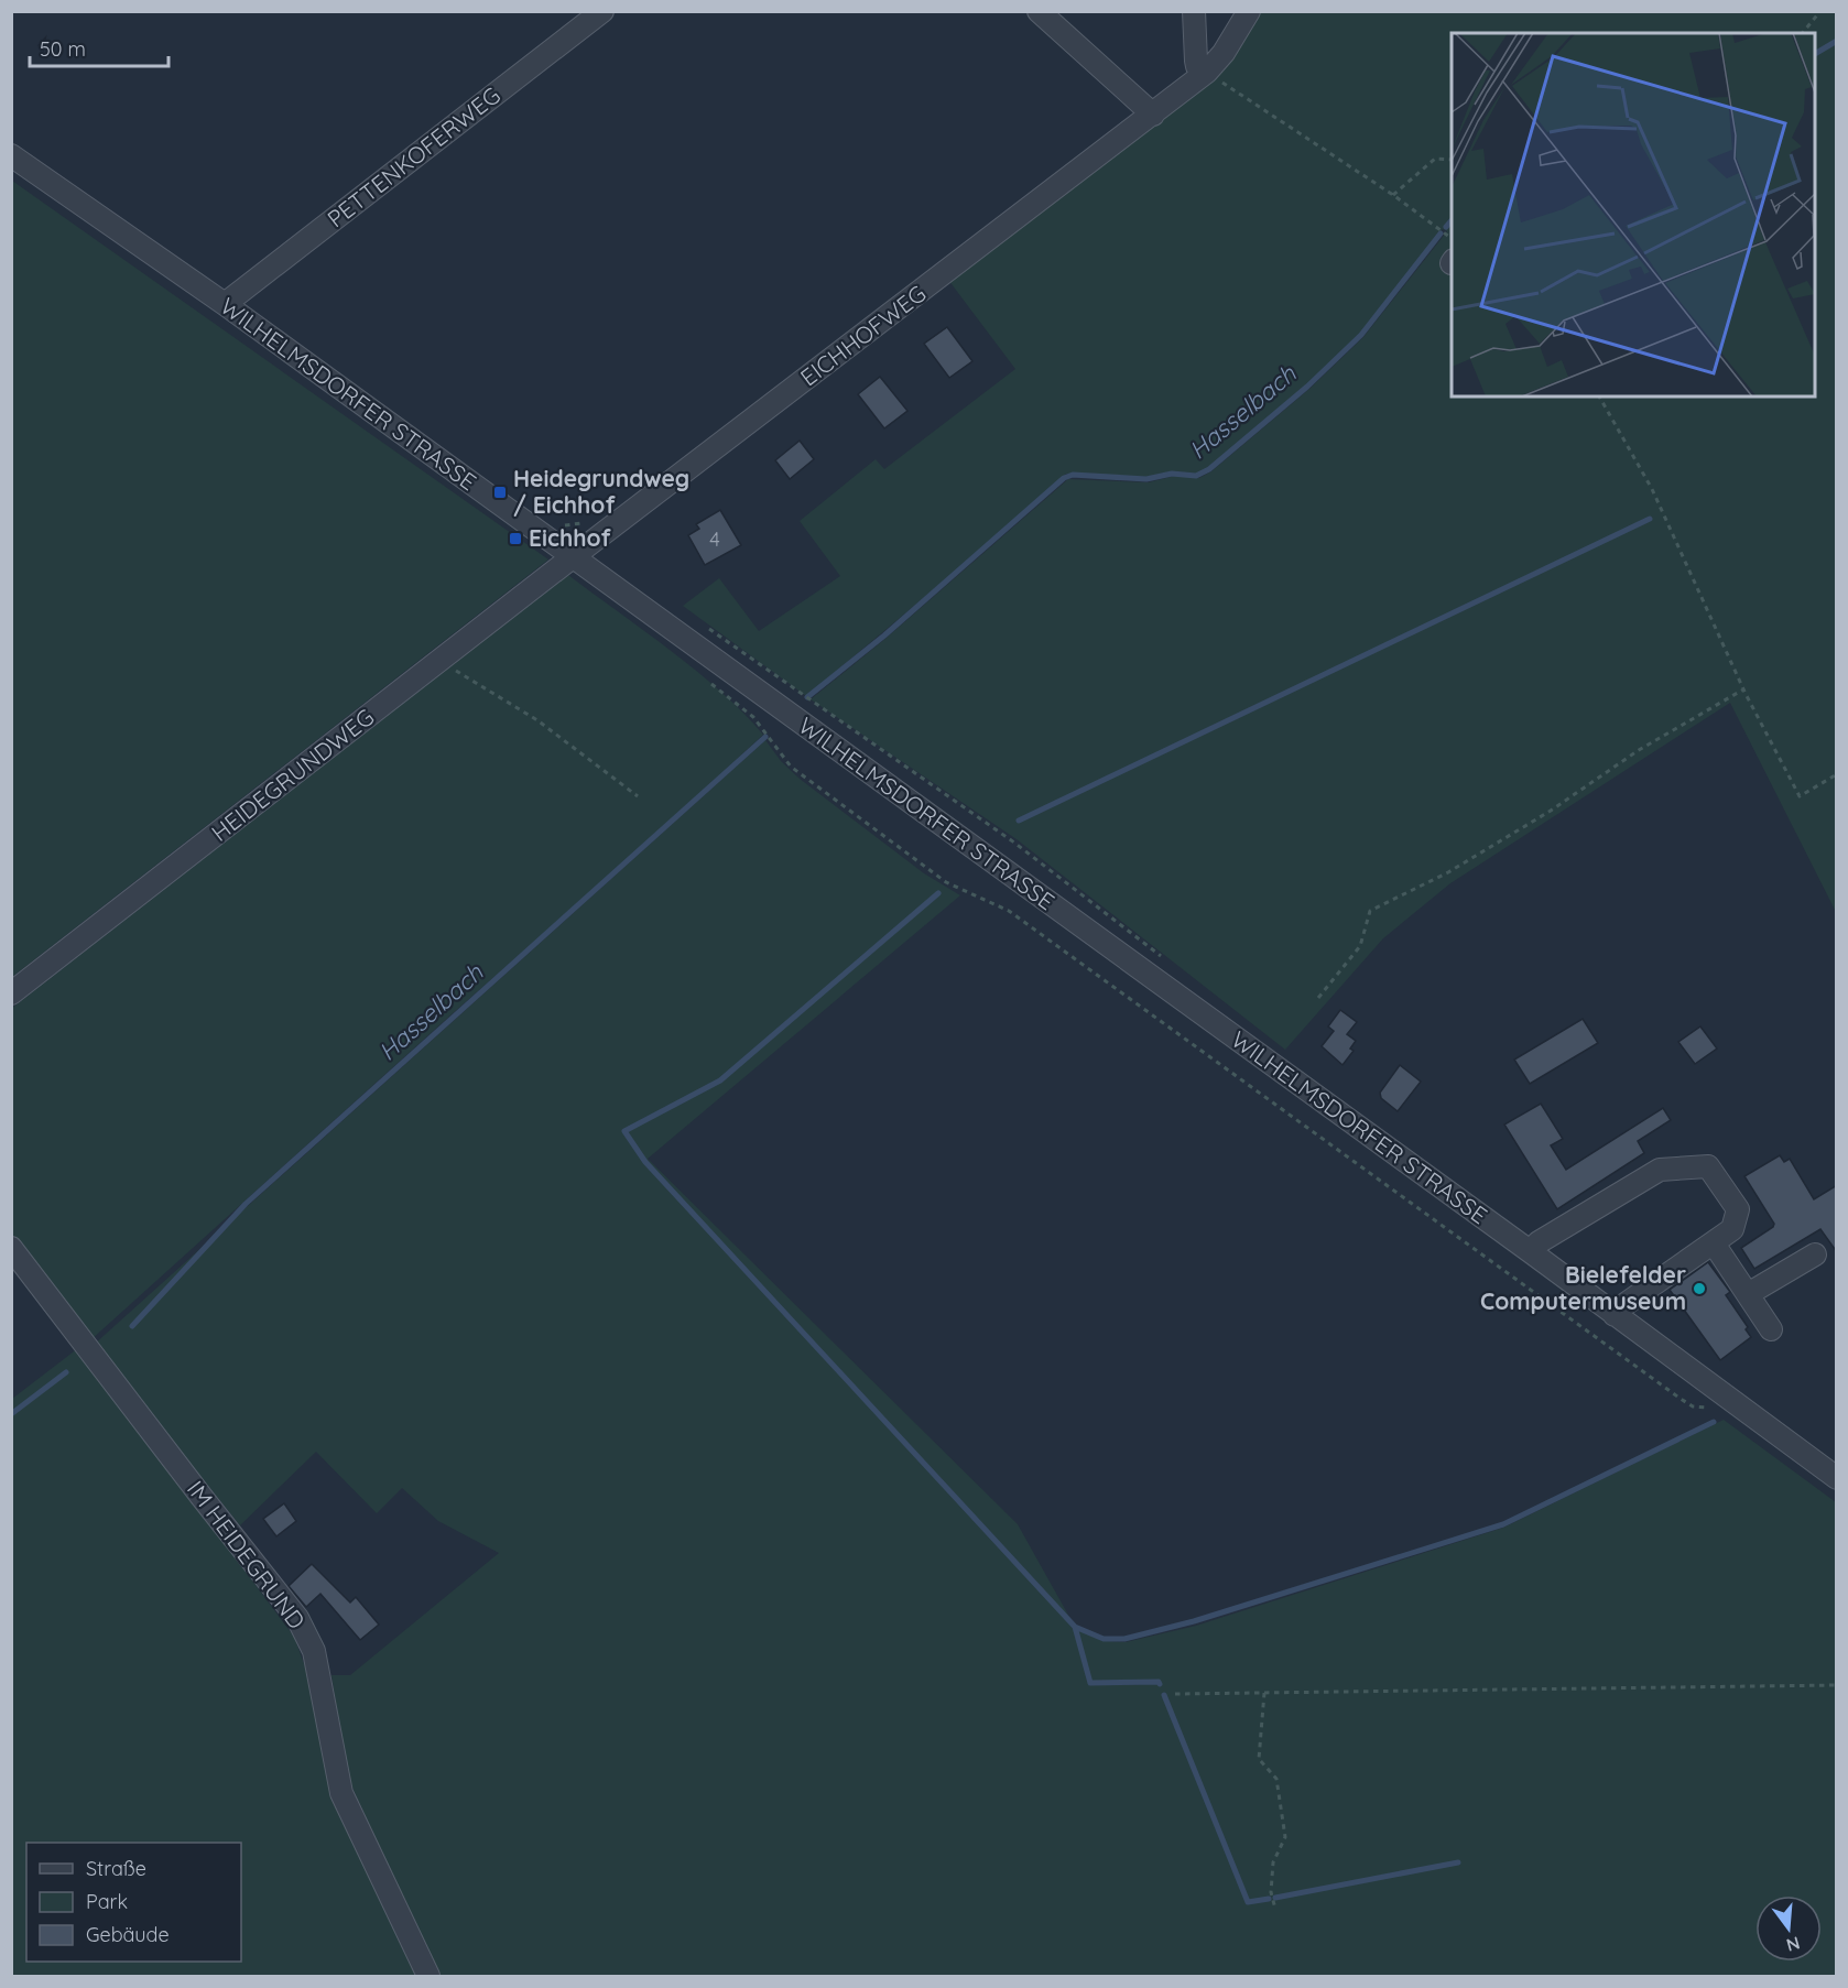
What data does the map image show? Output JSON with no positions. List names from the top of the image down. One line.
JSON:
{"streets":{"street":["PETTENKOFERWEG","EICHHOFWEG","WILHELMSDORFER STRASSE","HEIDEGRUNDWEG","IM HEIDEGRUND"]},"crossings":[["PETTENKOFERWEG","WILHELMSDORFER STRASSE"],["EICHHOFWEG","WILHELMSDORFER STRASSE"],["EICHHOFWEG","HEIDEGRUNDWEG"],["WILHELMSDORFER STRASSE","HEIDEGRUNDWEG"]],"water":["Hasselbach"],"places":{"transit":["Heidegrundweg / Eichhof","Eichhof"],"other":["Bielefelder Computermuseum"]},"house_numbers":["4"],"legend":["Straße","Park","Gebäude"],"scale_bar":"50 m","north":"bottom"}
